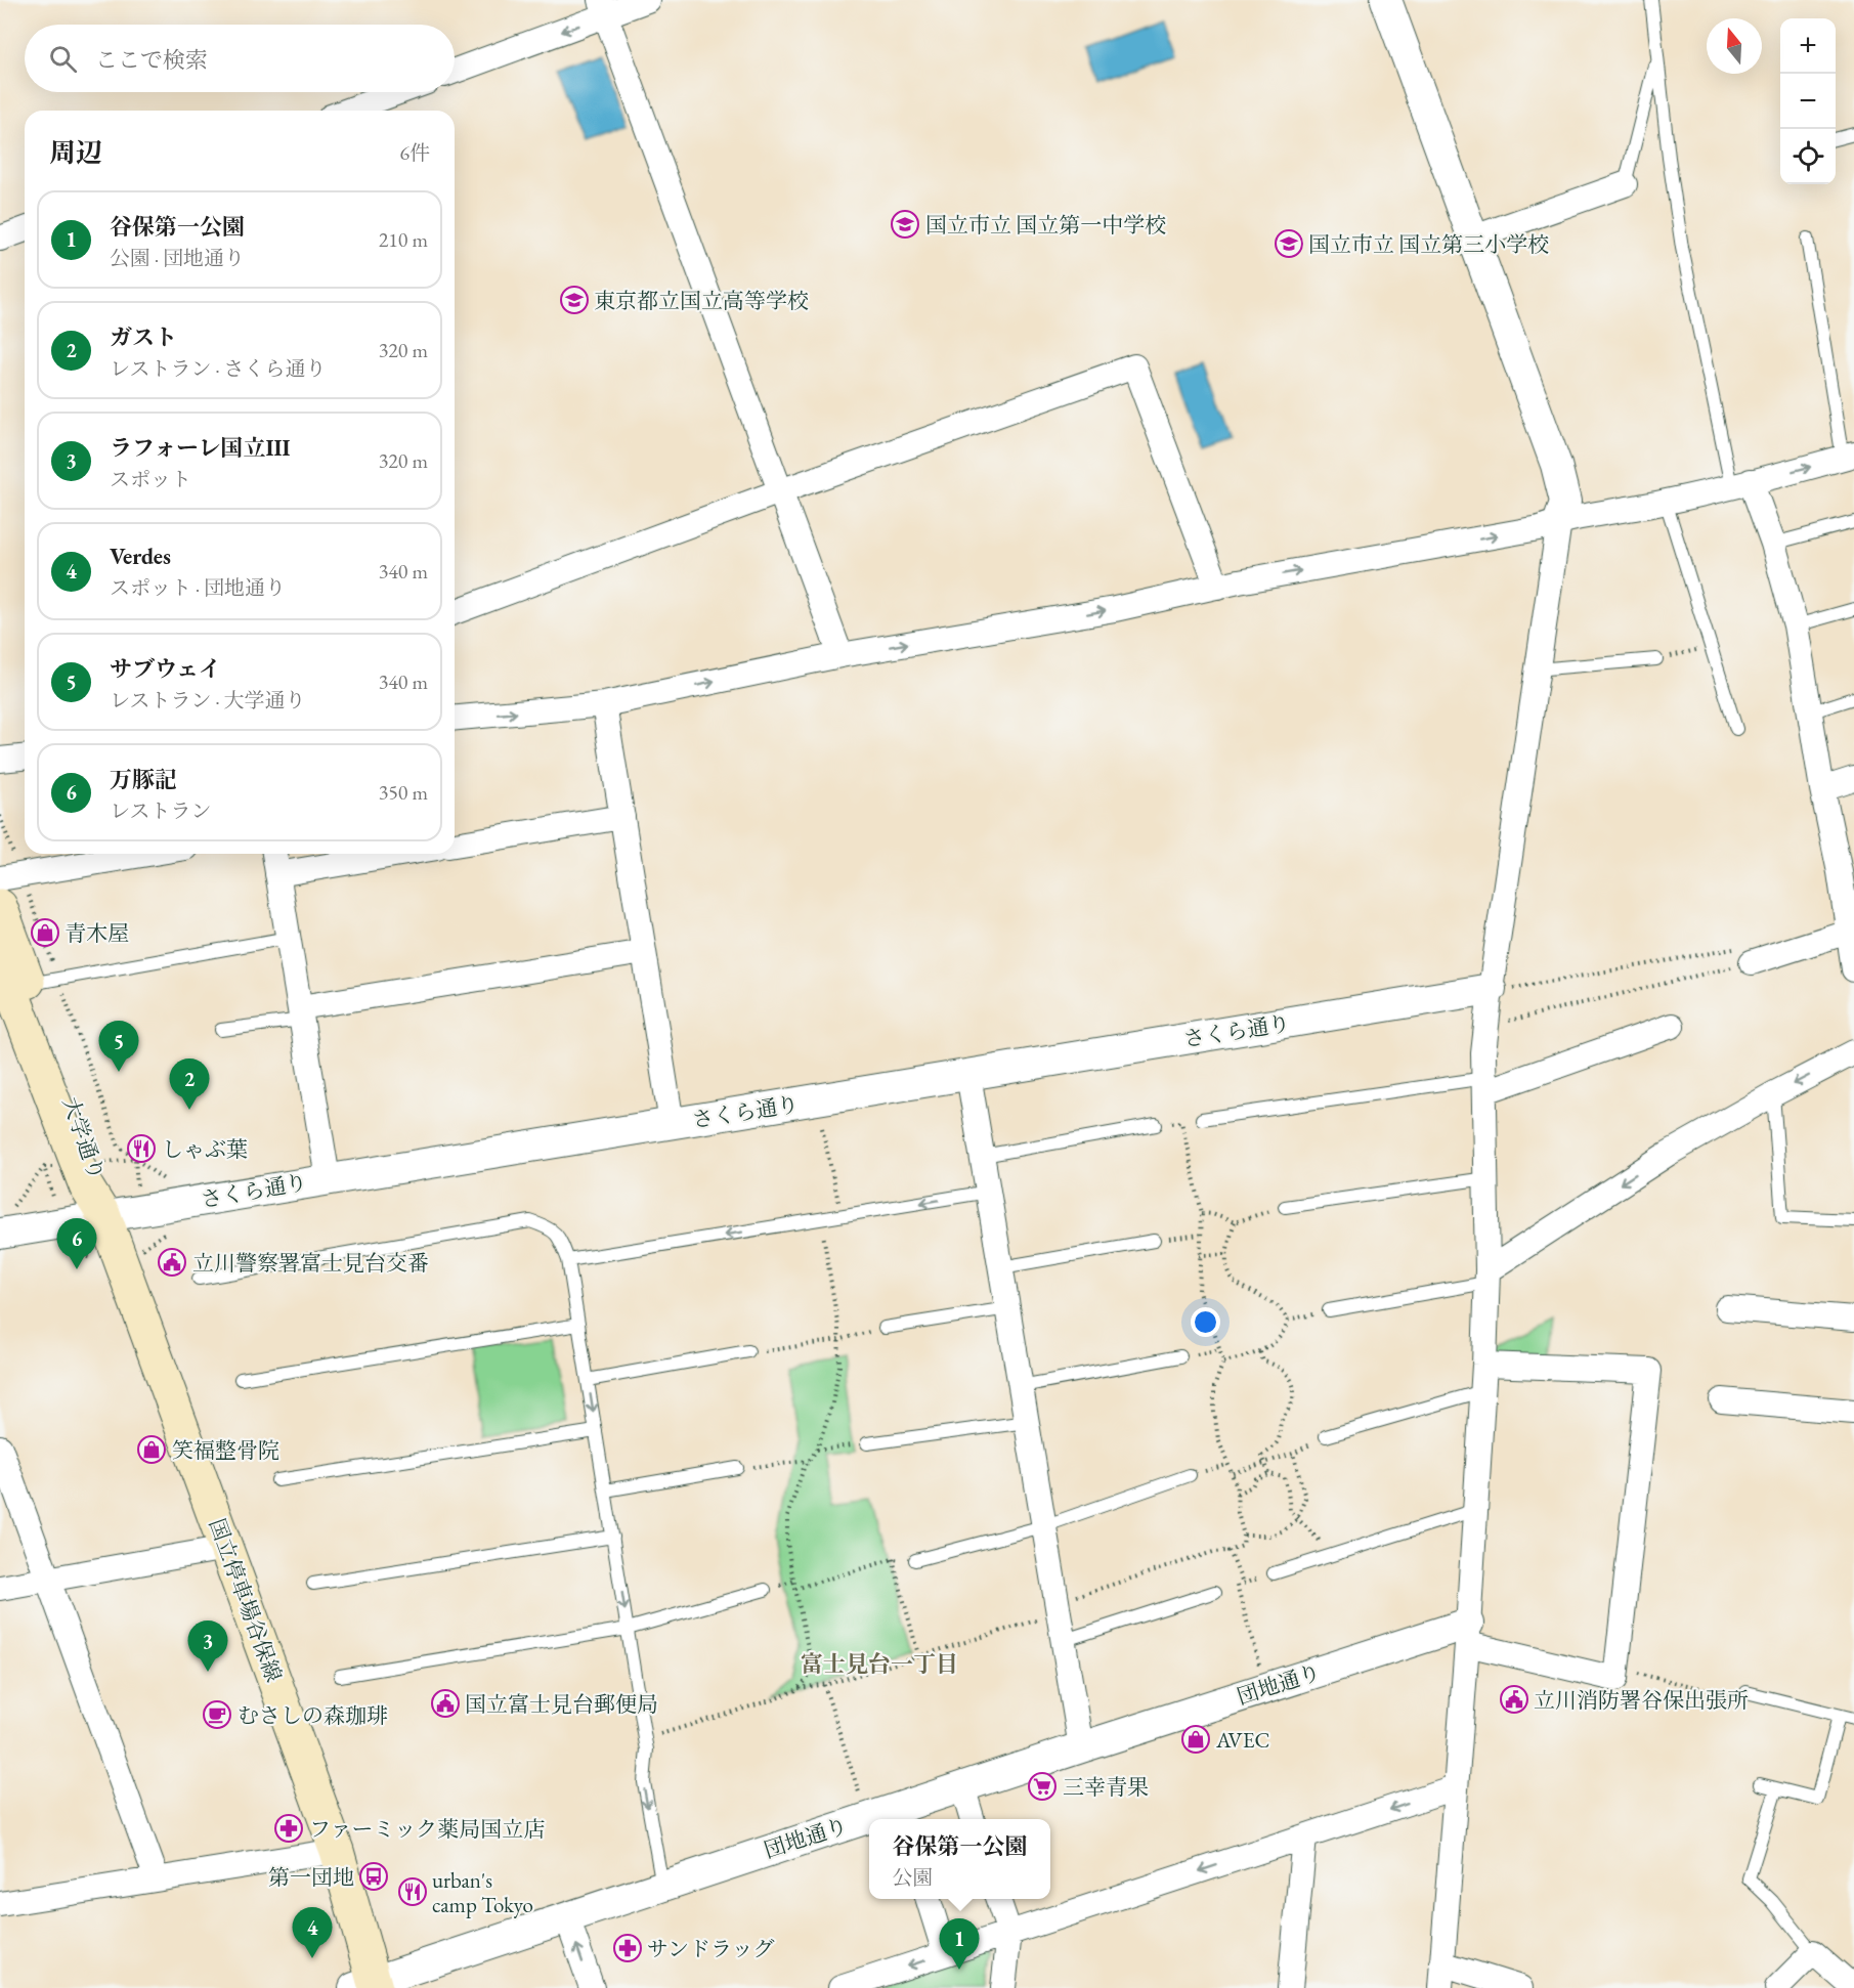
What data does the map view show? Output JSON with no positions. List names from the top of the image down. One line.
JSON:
{"streets":{"main road":["大学通り","国立停車場谷保線"],"street":["さくら通り","団地通り"]},"crossings":[["さくら通り","大学通り"],["さくら通り","国立停車場谷保線"],["大学通り","国立停車場谷保線"],["国立停車場谷保線","団地通り"]],"districts":["富士見台一丁目"],"places":{"school or university":["国立市立 国立第一中学校","国立市立 国立第三小学校","東京都立国立高等学校"],"shop":["青木屋","笑福整骨院","AVEC"],"restaurant":["しゃぶ葉","urban's camp Tokyo"],"public building":["立川警察署富士見台交番","立川消防署谷保出張所","国立富士見台郵便局"],"cafe":["むさしの森珈琲"],"supermarket":["三幸青果"],"pharmacy":["ファーミック薬局国立店","サンドラッグ"],"bus stop":["第一団地"]},"north":"top","page":{"map_buttons":["+","−"],"search":"ここで検索","heading":["周辺","6件"],"list":[{"mark":"1","name":"谷保第一公園","note":"公園 · 団地通り","value":"210 m"},{"mark":"2","name":"ガスト","note":"レストラン · さくら通り","value":"320 m"},{"mark":"3","name":"ラフォーレ国立III","note":"スポット","value":"320 m"},{"mark":"4","name":"Verdes","note":"スポット · 団地通り","value":"340 m"},{"mark":"5","name":"サブウェイ","note":"レストラン · 大学通り","value":"340 m"},{"mark":"6","name":"万豚記","note":"レストラン","value":"350 m"}],"pins":["5","2","6","3","4","1"],"popup":["谷保第一公園","公園"]}}
